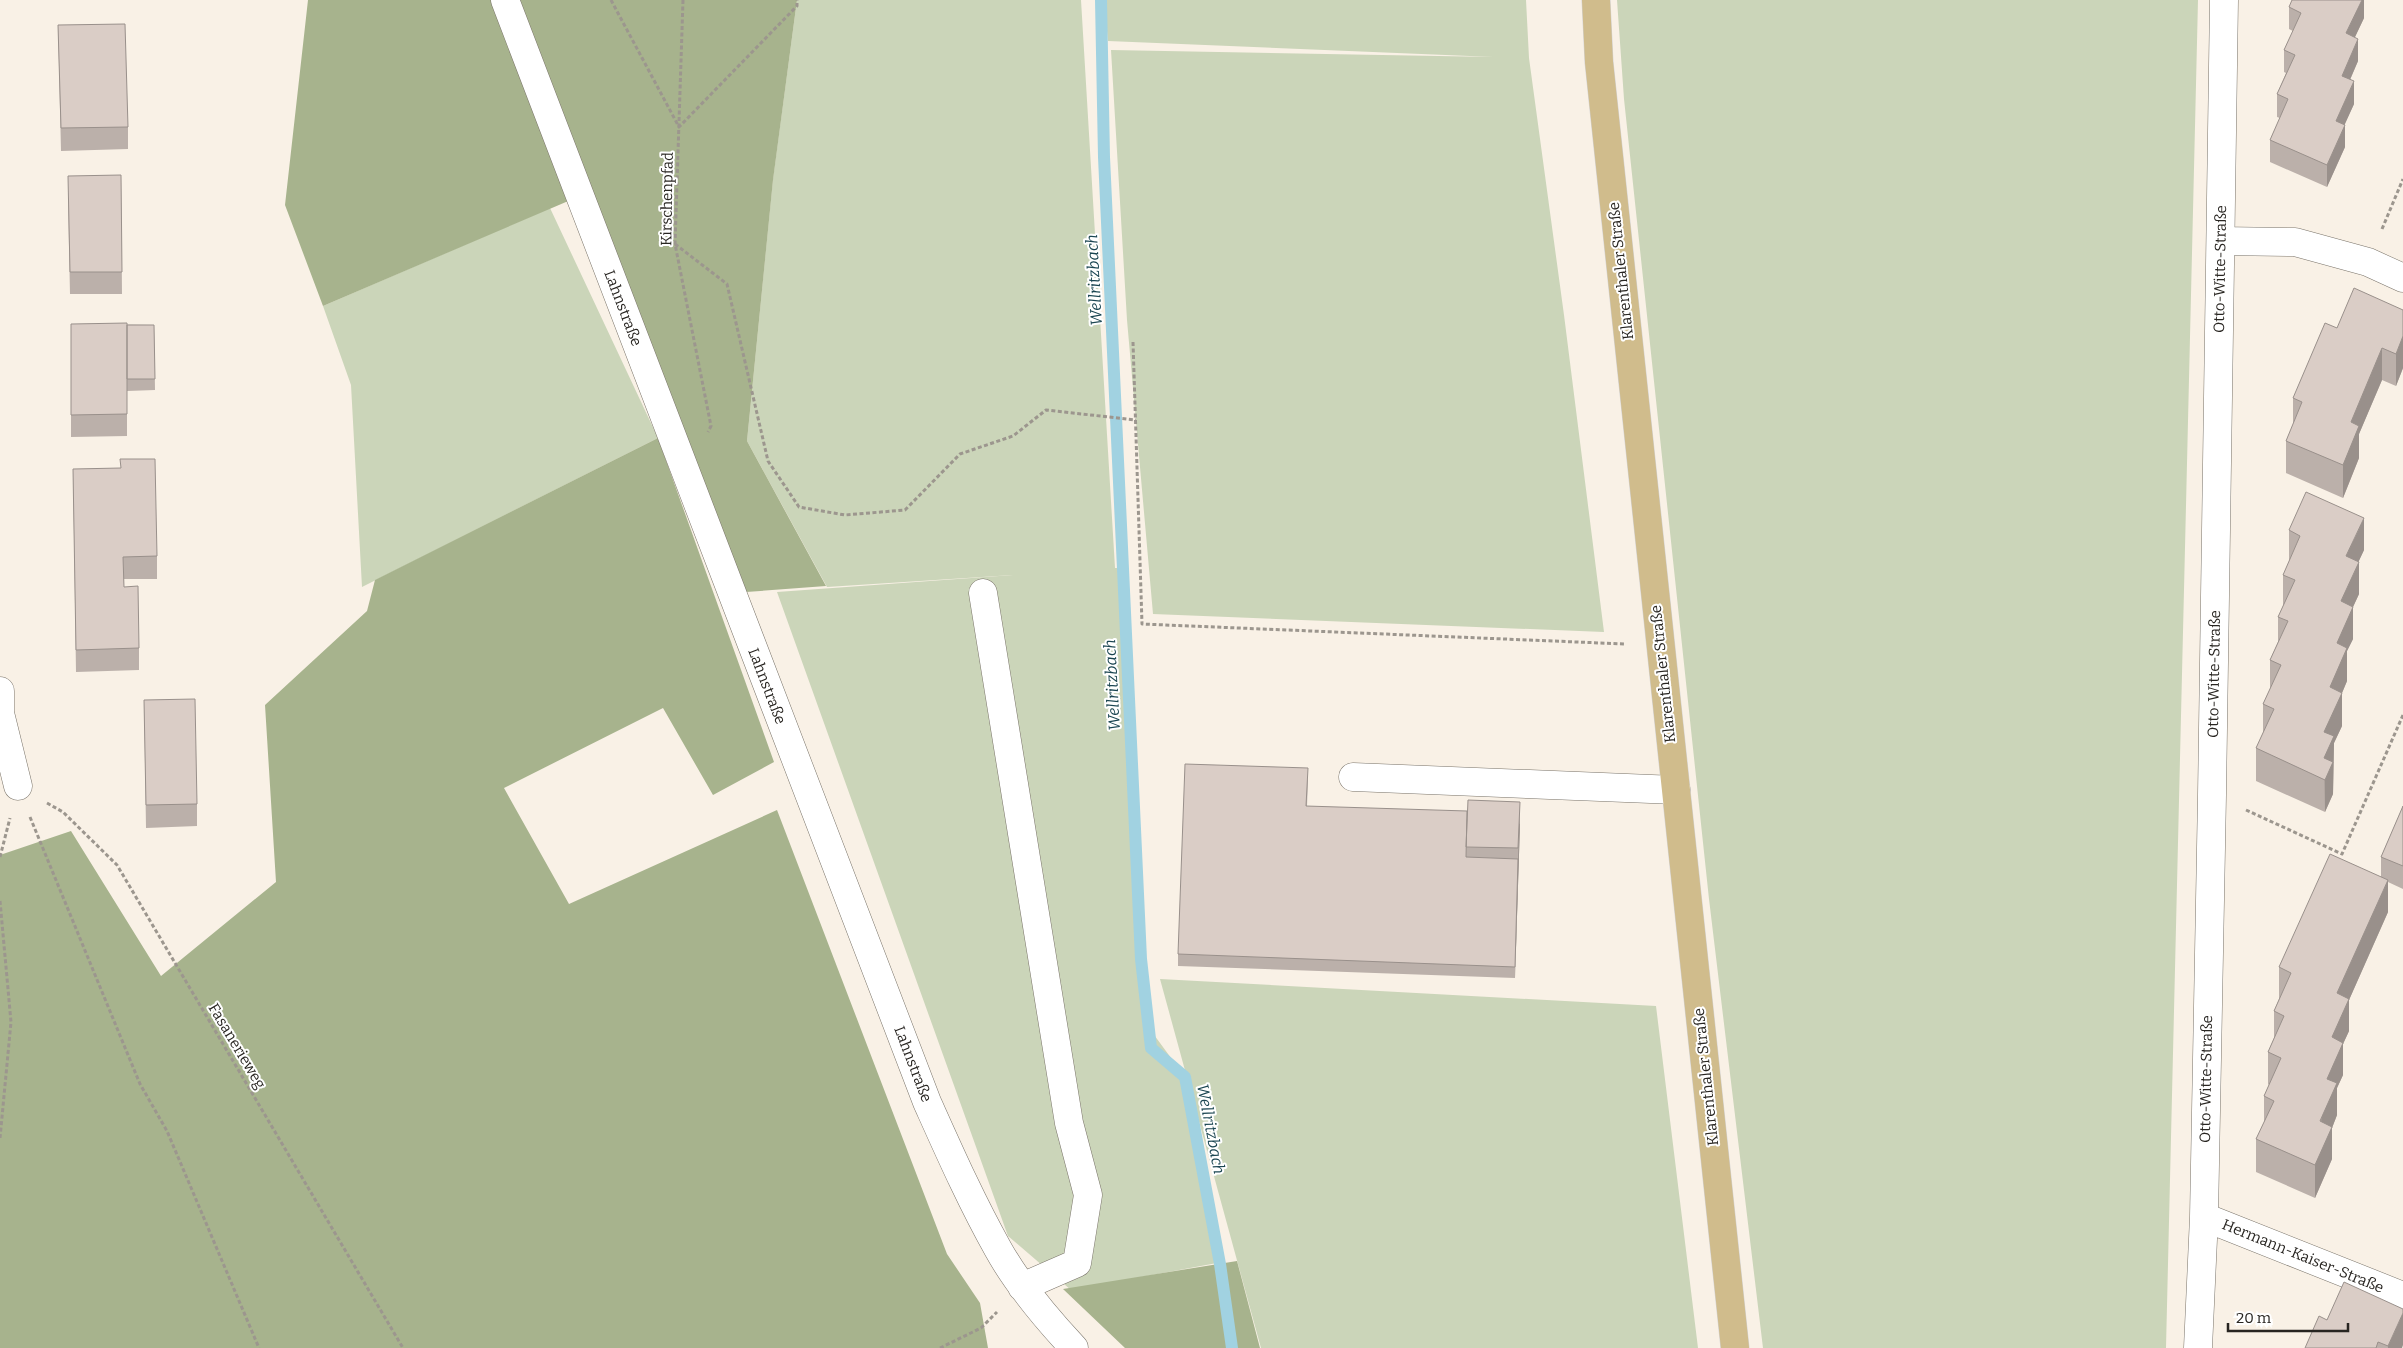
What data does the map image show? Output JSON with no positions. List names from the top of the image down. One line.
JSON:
{"streets":{"main road":["Klarenthaler Straße"],"street":["Otto-Witte-Straße","Lahnstraße","Hermann-Kaiser-Straße"],"path":["Kirschenpfad","Fasanerieweg"]},"crossings":[["Kirschenpfad","Lahnstraße"],["Otto-Witte-Straße","Hermann-Kaiser-Straße"]],"water":["Wellritzbach"],"scale_bar":"20 m"}
